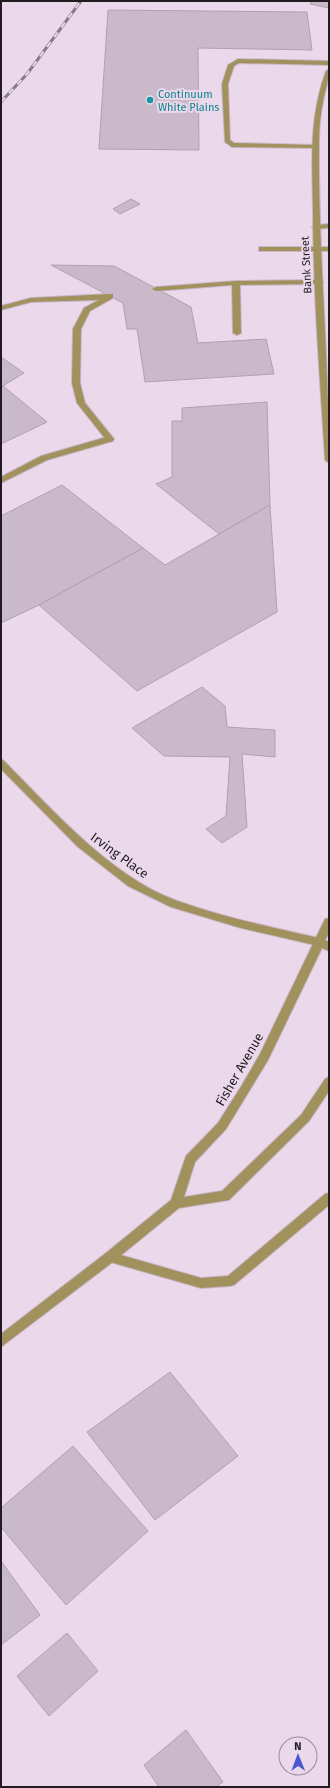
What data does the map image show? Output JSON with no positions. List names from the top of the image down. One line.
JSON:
{"streets":{"street":["Bank Street","Irving Place","Fisher Avenue"]},"crossings":[["Irving Place","Fisher Avenue"]],"places":["Continuum White Plains"],"north":"top"}
